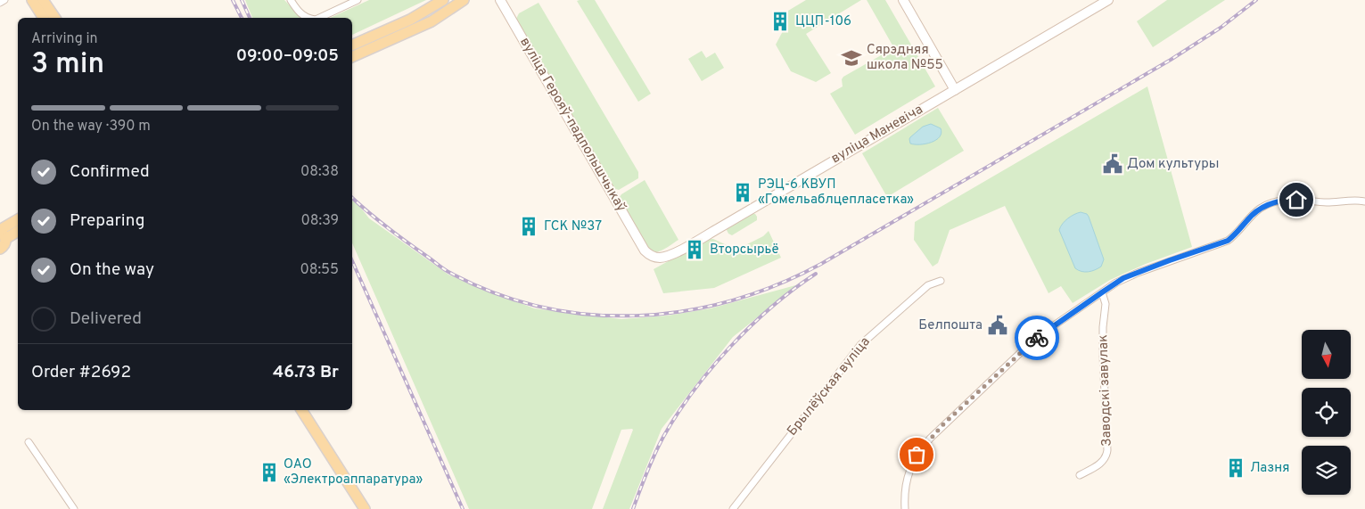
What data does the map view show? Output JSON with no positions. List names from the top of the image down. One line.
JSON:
{"streets":{"street":["вуліца Герояў-падпольшчыкаў","вуліца Маневіча","Брылёўская вуліца","Заводскі завулак"]},"crossings":[["вуліца Герояў-падпольшчыкаў","вуліца Маневіча"]],"places":{"building":["ЦЦП-106","РЭЦ-6 КВУП «Гомельаблцепласетка»","ГСК №37","Вторсырьё","Лазня","ОАО «Электроаппаратура»"],"school or university":["Сярэдняя школа №55"],"public building":["Дом культуры","Белпошта"]},"north":"bottom","page":{"heading":["3 min","Arriving in","09:00–09:05"],"panel":["Order #2692","46.73 Br"],"bar":"On the way · 390 m","list":[["Confirmed","08:38"],["Preparing","08:39"],["On the way","08:55"],"Delivered"]}}
